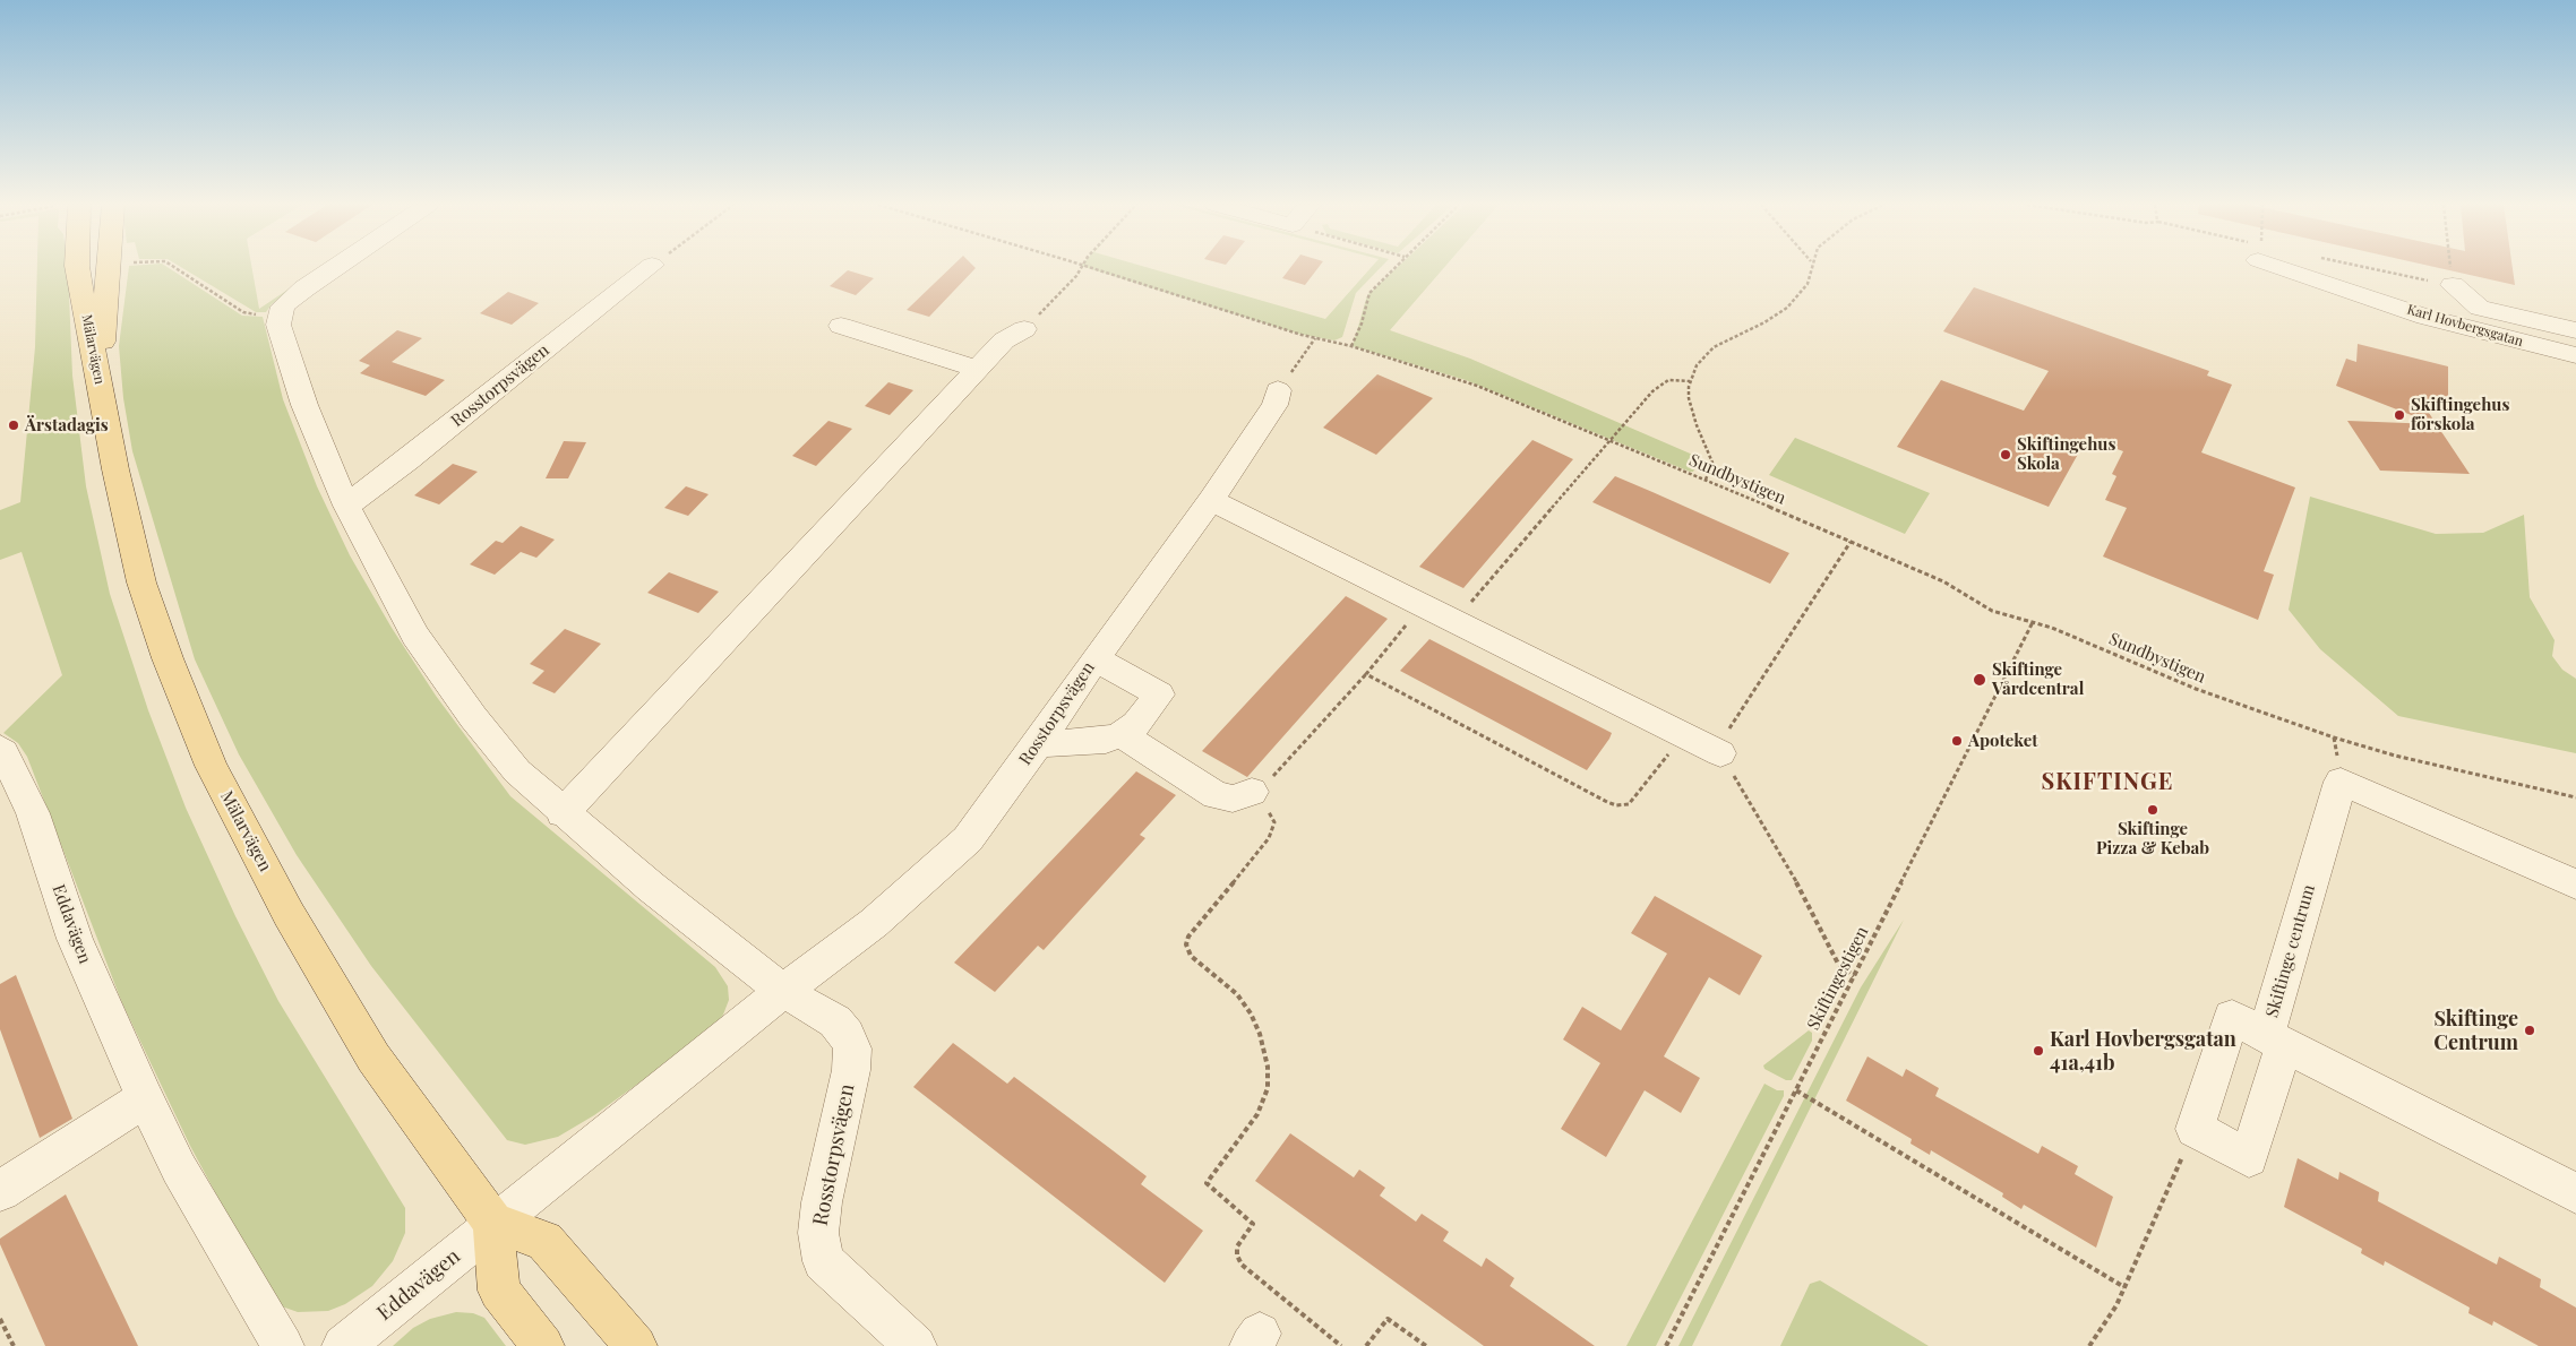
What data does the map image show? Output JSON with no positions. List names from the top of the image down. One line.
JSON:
{"streets":{"main road":["Mälarvägen"],"street":["Karl Hovbergsgatan","Rosstorpsvägen","Eddavägen","Skiftinge centrum"],"path":["Sundbystigen","Skiftingestigen"]},"crossings":[["Mälarvägen","Rosstorpsvägen"],["Mälarvägen","Eddavägen"],["Rosstorpsvägen","Eddavägen"],["Sundbystigen","Skiftingestigen"]],"districts":["SKIFTINGE"],"places":["Skiftingehus förskola","Ärstadagis","Skiftingehus Skola","Skiftinge Vårdcentral","Apoteket","Skiftinge Pizza & Kebab","Skiftinge Centrum","Karl Hovbergsgatan 41a,41b"]}
